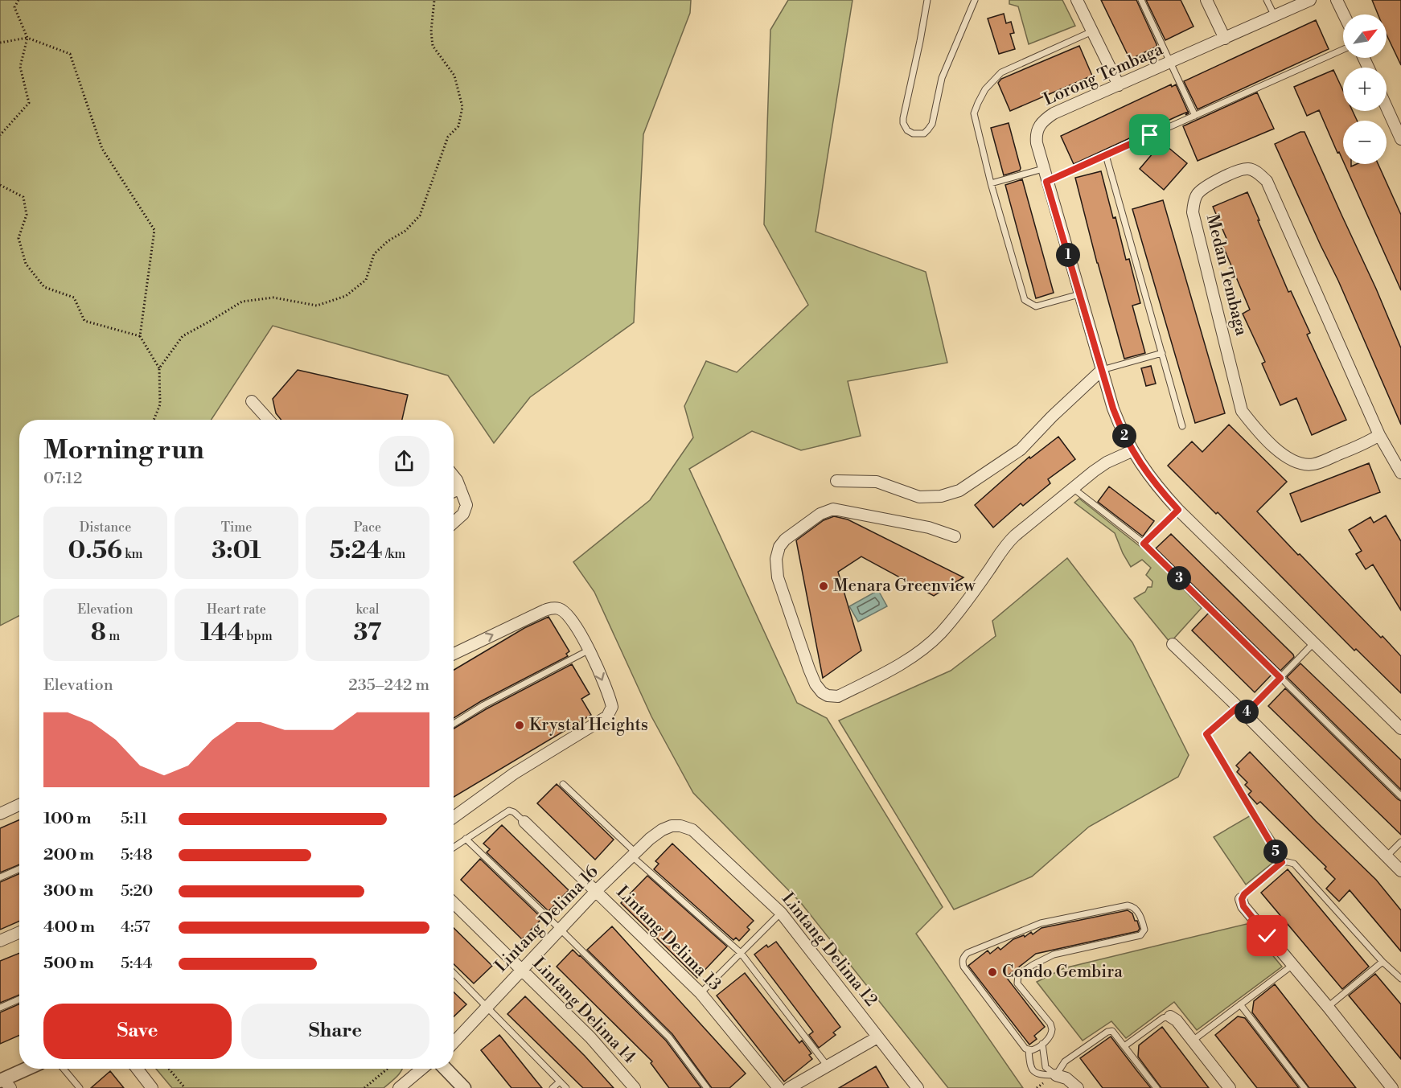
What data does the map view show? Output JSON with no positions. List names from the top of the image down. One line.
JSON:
{"streets":{"street":["Lorong Tembaga","Medan Tembaga","Lintang Delima 16","Lintang Delima 13","Lintang Delima 12","Lintang Delima 14"]},"crossings":[["Lintang Delima 16","Lintang Delima 13"],["Lintang Delima 16","Lintang Delima 12"],["Lintang Delima 16","Lintang Delima 14"]],"places":["Menara Greenview","Krystal Heights","Condo Gembira"],"north":"top right","page":{"map_buttons":["+","−"],"pins":["1","2","3","4","5"],"heading":["Morning run","07:12"],"stats":[["Distance","0.56 km"],["Time","3:01"],["Pace","5:24 /km"],["Elevation","8 m"],["Heart rate","144 bpm"],["kcal","37"]],"chart":["Elevation","235–242 m"],"list":[{"name":"100 m","note":"5:11"},{"name":"200 m","note":"5:48"},{"name":"300 m","note":"5:20"},{"name":"400 m","note":"4:57"},{"name":"500 m","note":"5:44"}],"buttons":["Save","Share"]}}
